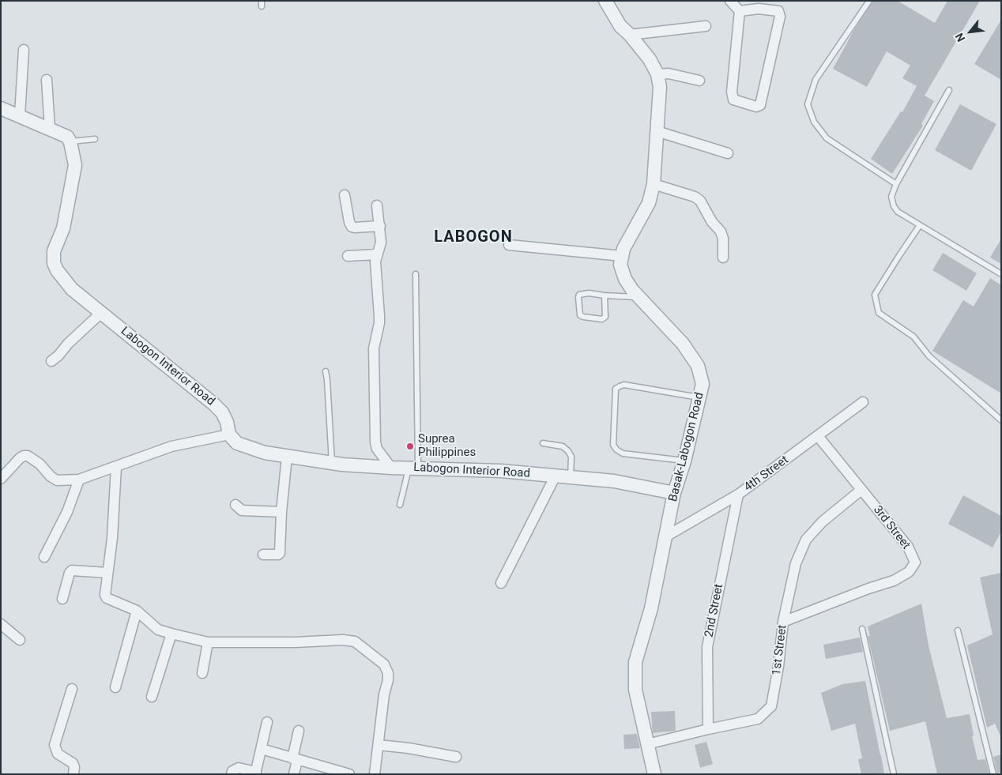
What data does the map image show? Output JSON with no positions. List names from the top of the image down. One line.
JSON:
{"streets":{"street":["Labogon Interior Road","Basak-Labogon Road","4th Street","3rd Street","2nd Street","1st Street"]},"crossings":[["Labogon Interior Road","Basak-Labogon Road"],["Basak-Labogon Road","4th Street"],["Basak-Labogon Road","1st Street"],["4th Street","3rd Street"],["4th Street","2nd Street"],["3rd Street","1st Street"],["2nd Street","1st Street"]],"districts":["LABOGON"],"places":["Suprea Philippines"],"north":"bottom left"}
